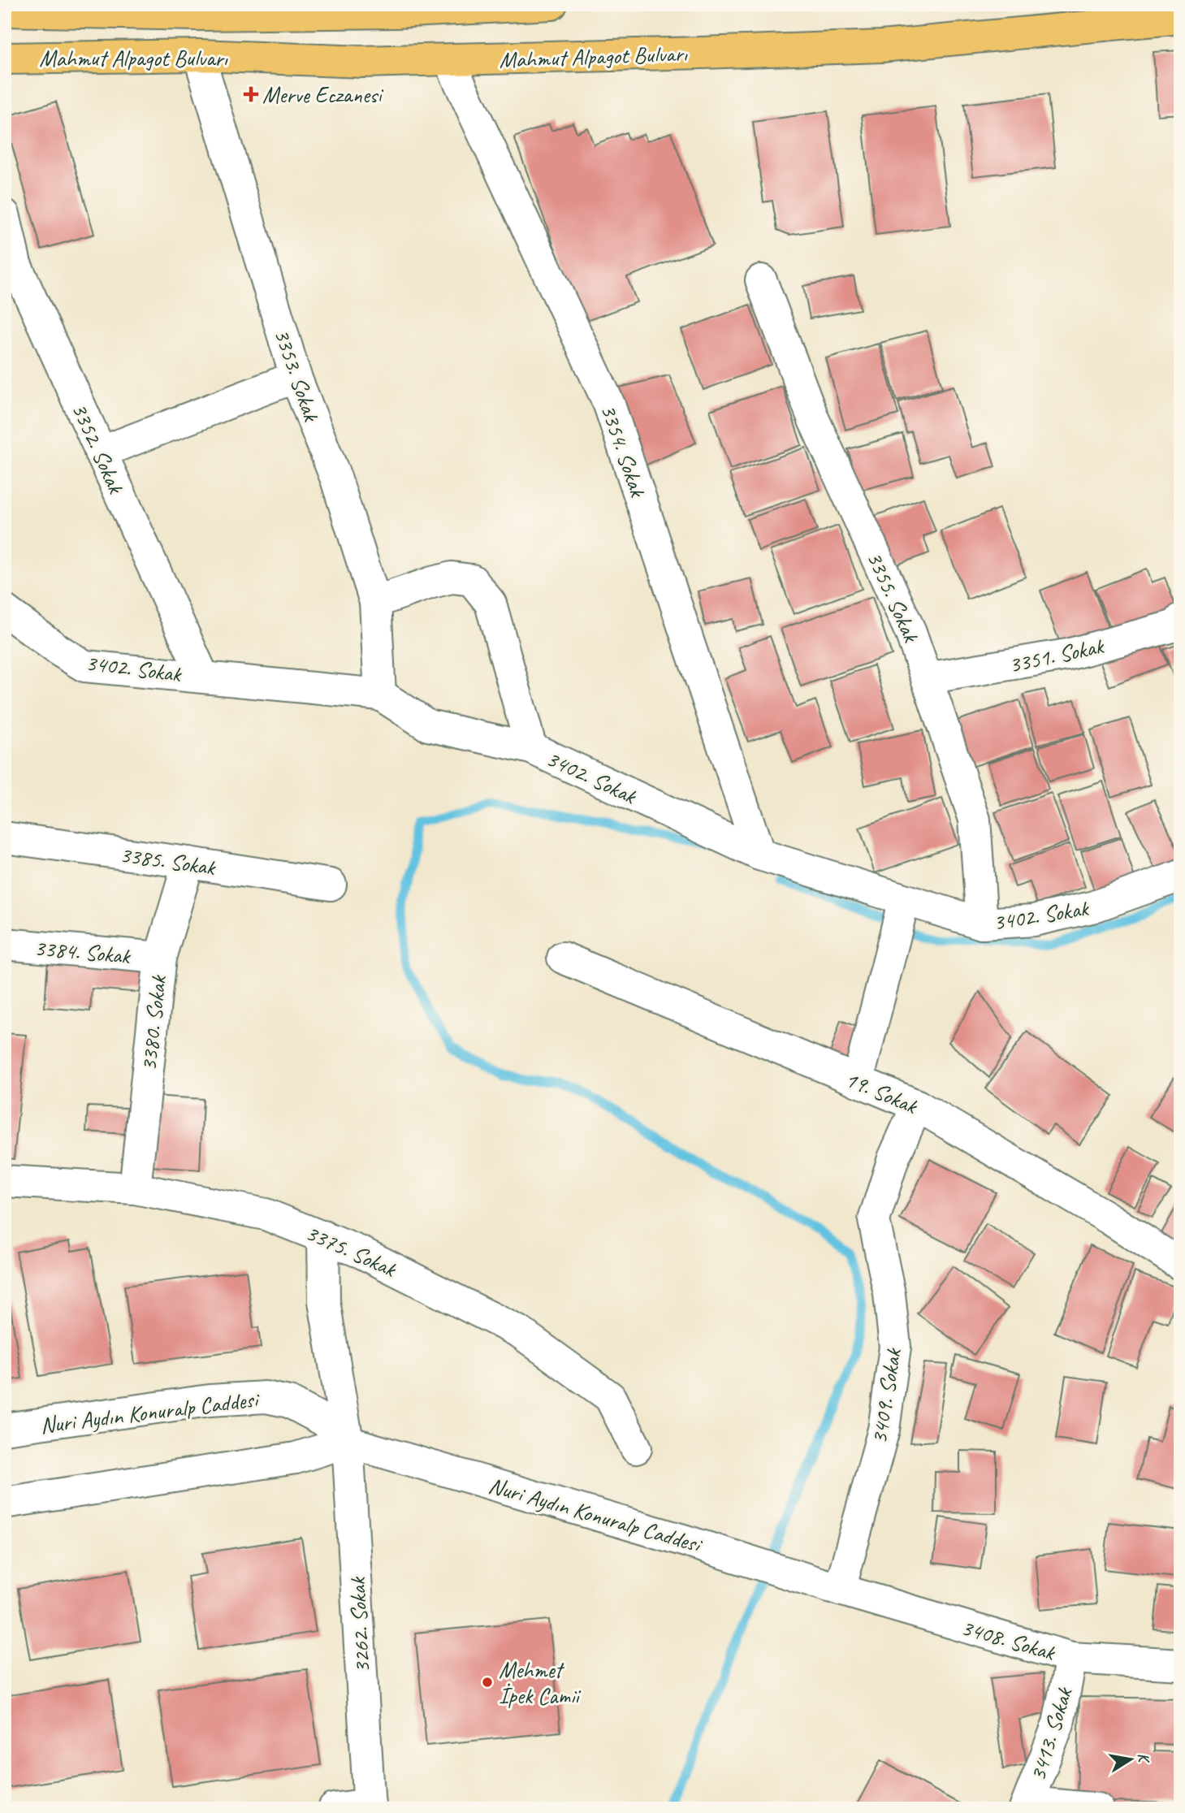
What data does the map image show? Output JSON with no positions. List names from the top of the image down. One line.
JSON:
{"streets":{"main road":["Mahmut Alpagot Bulvarı"],"street":["3353. Sokak","3352. Sokak","3354. Sokak","3355. Sokak","3351. Sokak","3402. Sokak","3385. Sokak","3384. Sokak","3380. Sokak","19. Sokak","3375. Sokak","3409. Sokak","Nuri Aydın Konuralp Caddesi","3262. Sokak","3408. Sokak","3413. Sokak"]},"crossings":[["Mahmut Alpagot Bulvarı","3353. Sokak"],["Mahmut Alpagot Bulvarı","3354. Sokak"],["3353. Sokak","3402. Sokak"],["3352. Sokak","3402. Sokak"],["3354. Sokak","3402. Sokak"],["3355. Sokak","3351. Sokak"],["3355. Sokak","3402. Sokak"],["3385. Sokak","3380. Sokak"],["3384. Sokak","3380. Sokak"],["3380. Sokak","3375. Sokak"],["19. Sokak","3409. Sokak"],["3375. Sokak","3262. Sokak"],["3409. Sokak","Nuri Aydın Konuralp Caddesi"],["3409. Sokak","3408. Sokak"],["Nuri Aydın Konuralp Caddesi","3262. Sokak"],["Nuri Aydın Konuralp Caddesi","3408. Sokak"],["3408. Sokak","3413. Sokak"]],"places":{"health":["Merve Eczanesi"],"other":["Mehmet İpek Camii"]},"north":"right"}
